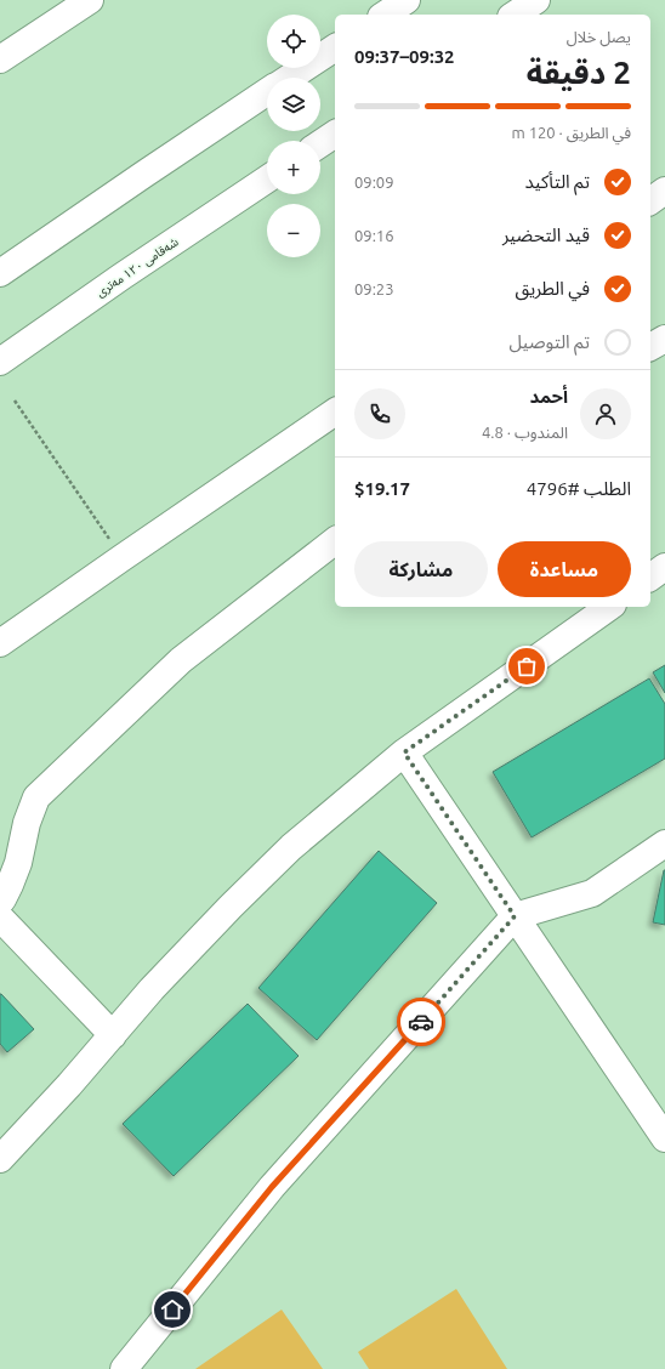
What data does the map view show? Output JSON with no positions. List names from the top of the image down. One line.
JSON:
{"streets":{"main road":["شەقامی ١٢٠ مەتری"]},"page":{"map_buttons":["+","−"],"heading":["2 دقيقة","يصل خلال","09:32–09:37"],"panel":["أحمد","المندوب · 4.8","الطلب #4796","$19.17"],"bar":"في الطريق · 120 m","list":[["تم التأكيد","09:09"],["قيد التحضير","09:16"],["في الطريق","09:23"],"تم التوصيل"],"buttons":["مساعدة","مشاركة"]}}
